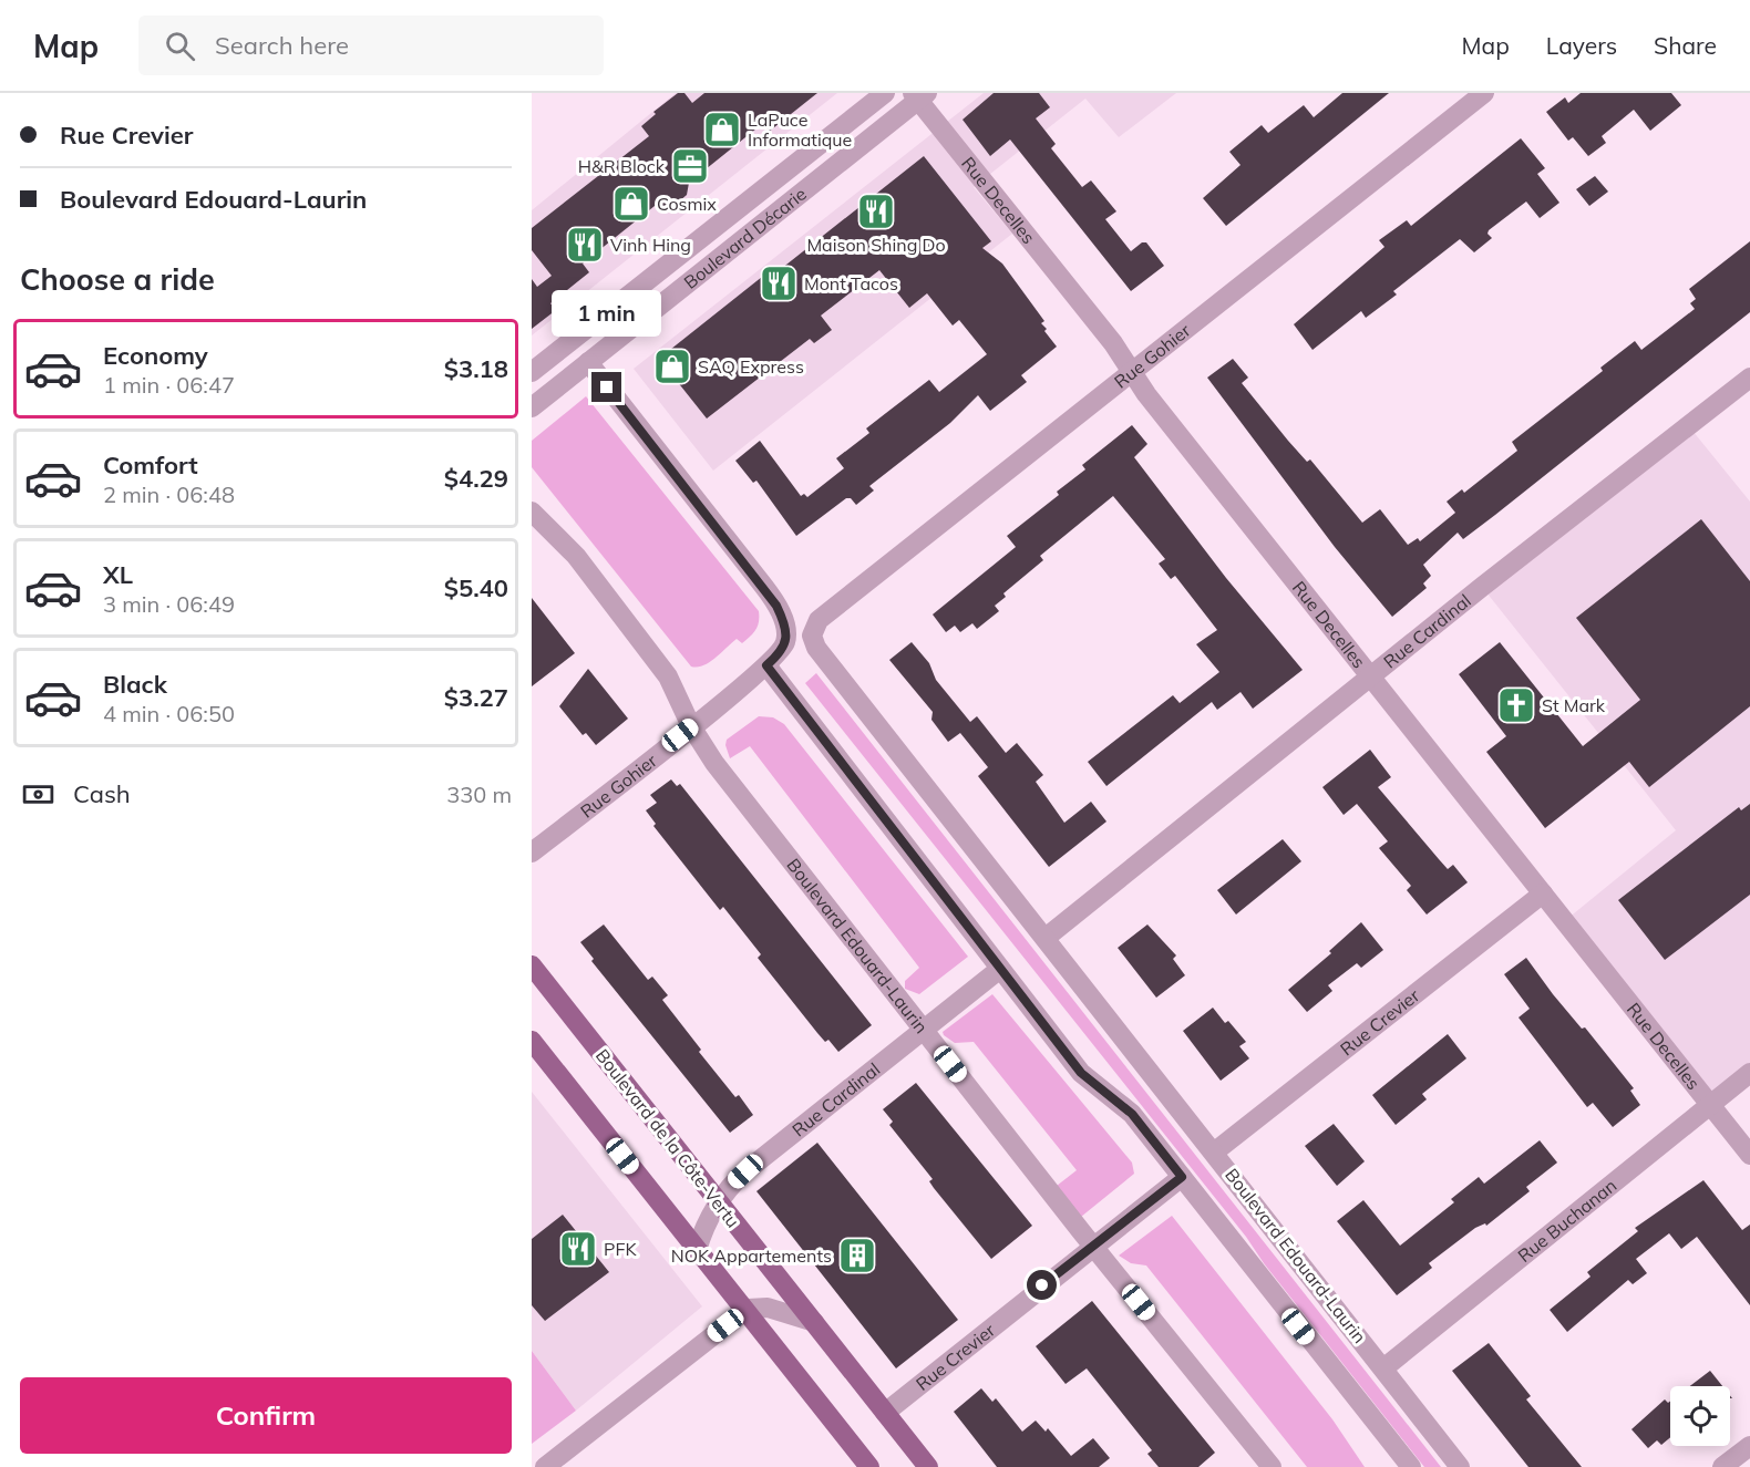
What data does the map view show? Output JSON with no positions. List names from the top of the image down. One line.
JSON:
{"streets":{"main road":["Boulevard de la Côte-Vertu"],"street":["Rue Decelles","Boulevard Décarie","Rue Gohier","Rue Cardinal","Boulevard Edouard-Laurin","Rue Crevier","Rue Buchanan"]},"crossings":[["Rue Decelles","Boulevard Décarie"],["Rue Decelles","Rue Gohier"],["Rue Decelles","Rue Cardinal"],["Rue Decelles","Rue Crevier"],["Rue Decelles","Rue Buchanan"],["Rue Gohier","Boulevard Edouard-Laurin"],["Rue Cardinal","Boulevard Edouard-Laurin"],["Rue Cardinal","Boulevard de la Côte-Vertu"],["Boulevard Edouard-Laurin","Rue Crevier"],["Boulevard Edouard-Laurin","Rue Buchanan"],["Rue Crevier","Boulevard de la Côte-Vertu"]],"places":{"shop":["LaPuce Informatique","Cosmix","SAQ Express"],"office":["H&R Block"],"restaurant":["Maison Shing Do","Vinh Hing","Mont Tacos","PFK"],"church":["St Mark"],"building":["NOK Appartements"]},"page":{"header":"Map","search":"Search here","nav":["Map","Layers","Share"],"banner":["Rue Crevier","Boulevard Edouard-Laurin"],"heading":"Choose a ride","bubble":"1 min","list":[{"name":"Economy","note":"1 min · 06:47","value":"$3.18"},{"name":"Comfort","note":"2 min · 06:48","value":"$4.29"},{"name":"XL","note":"3 min · 06:49","value":"$5.40"},{"name":"Black","note":"4 min · 06:50","value":"$3.27"}],"pay":["Cash","330 m"],"buttons":"Confirm"}}
